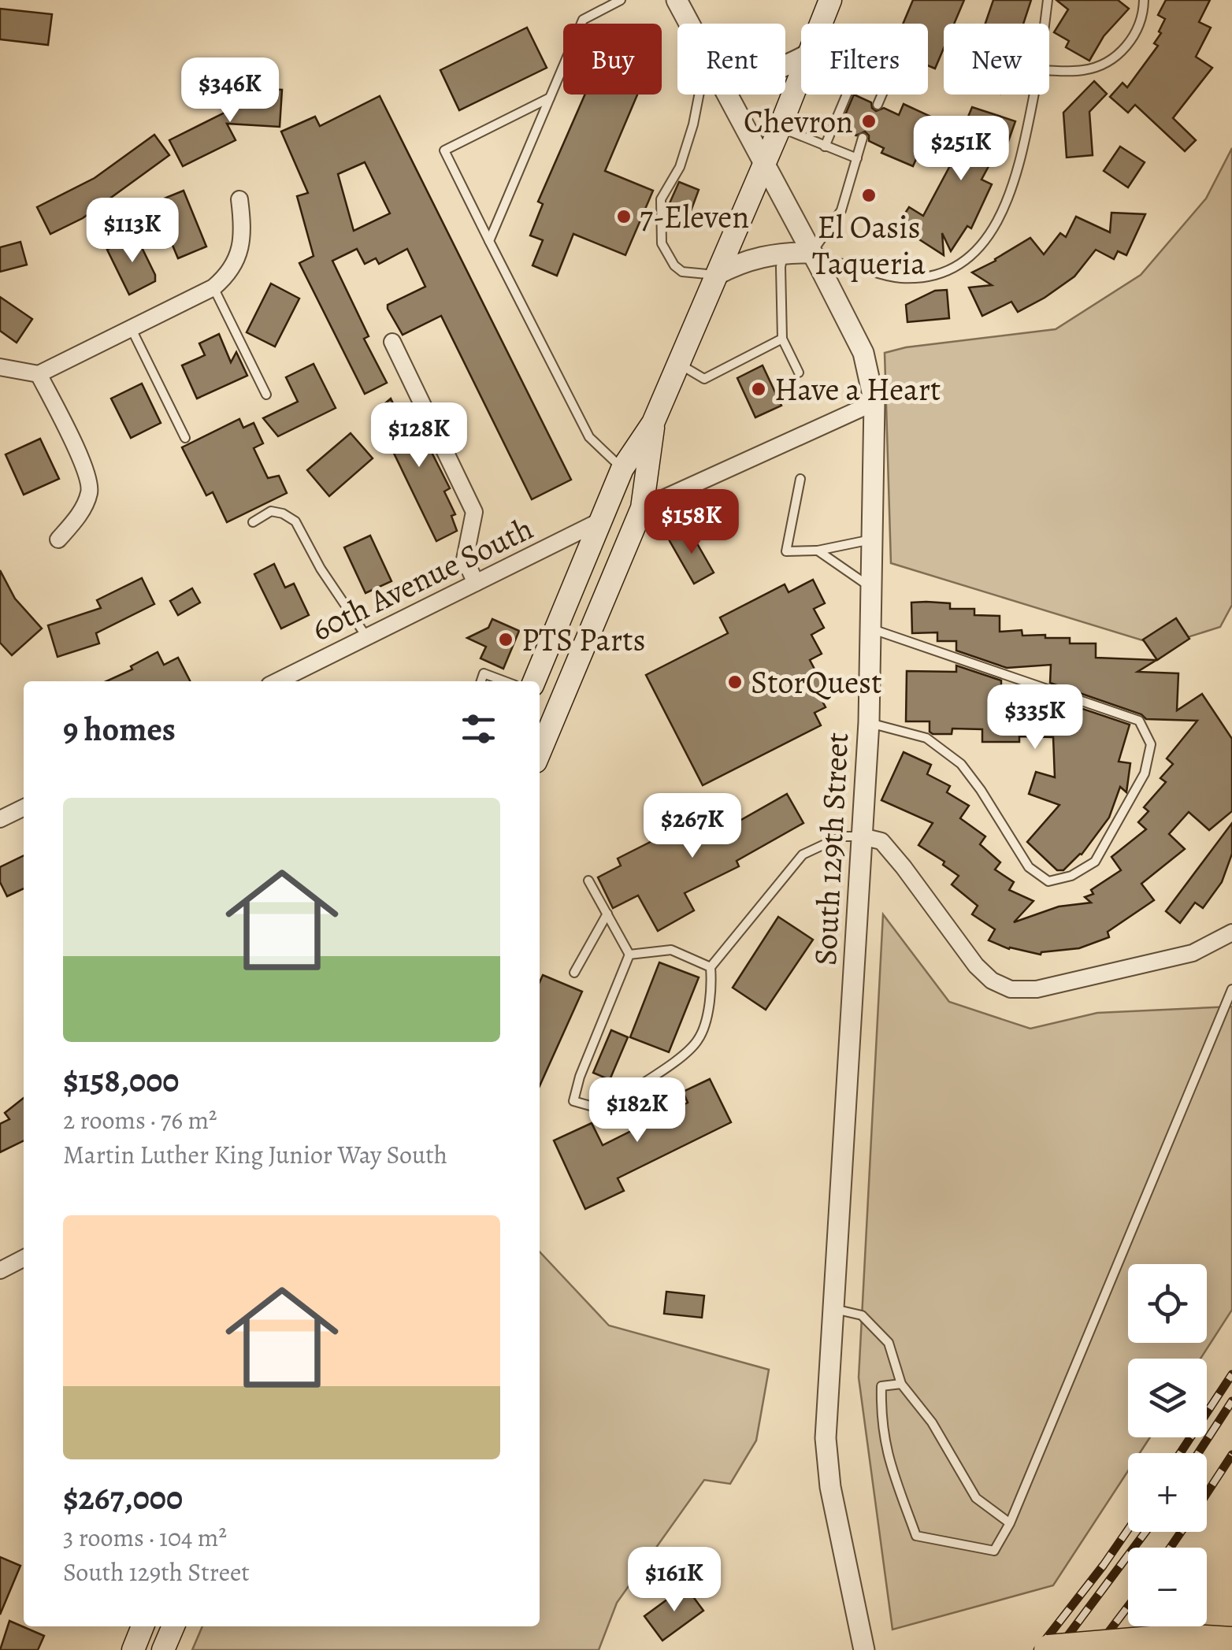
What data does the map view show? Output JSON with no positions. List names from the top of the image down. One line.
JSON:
{"streets":{"street":["60th Avenue South","South 129th Street"]},"places":["Chevron","El Oasis Taqueria","7-Eleven","Have a Heart","PTS Parts","StorQuest"],"page":{"chip":["Buy","Rent","Filters","New"],"price":["$346K","$251K","$113K","$128K","$158K","$335K","$267K","$182K","$161K"],"heading":"9 homes","list":[{"name":"$158,000","note":"2 rooms · 76 m² · Martin Luther King Junior Way South"},{"name":"$267,000","note":"3 rooms · 104 m² · South 129th Street"}],"map_buttons":["+","−"]}}
